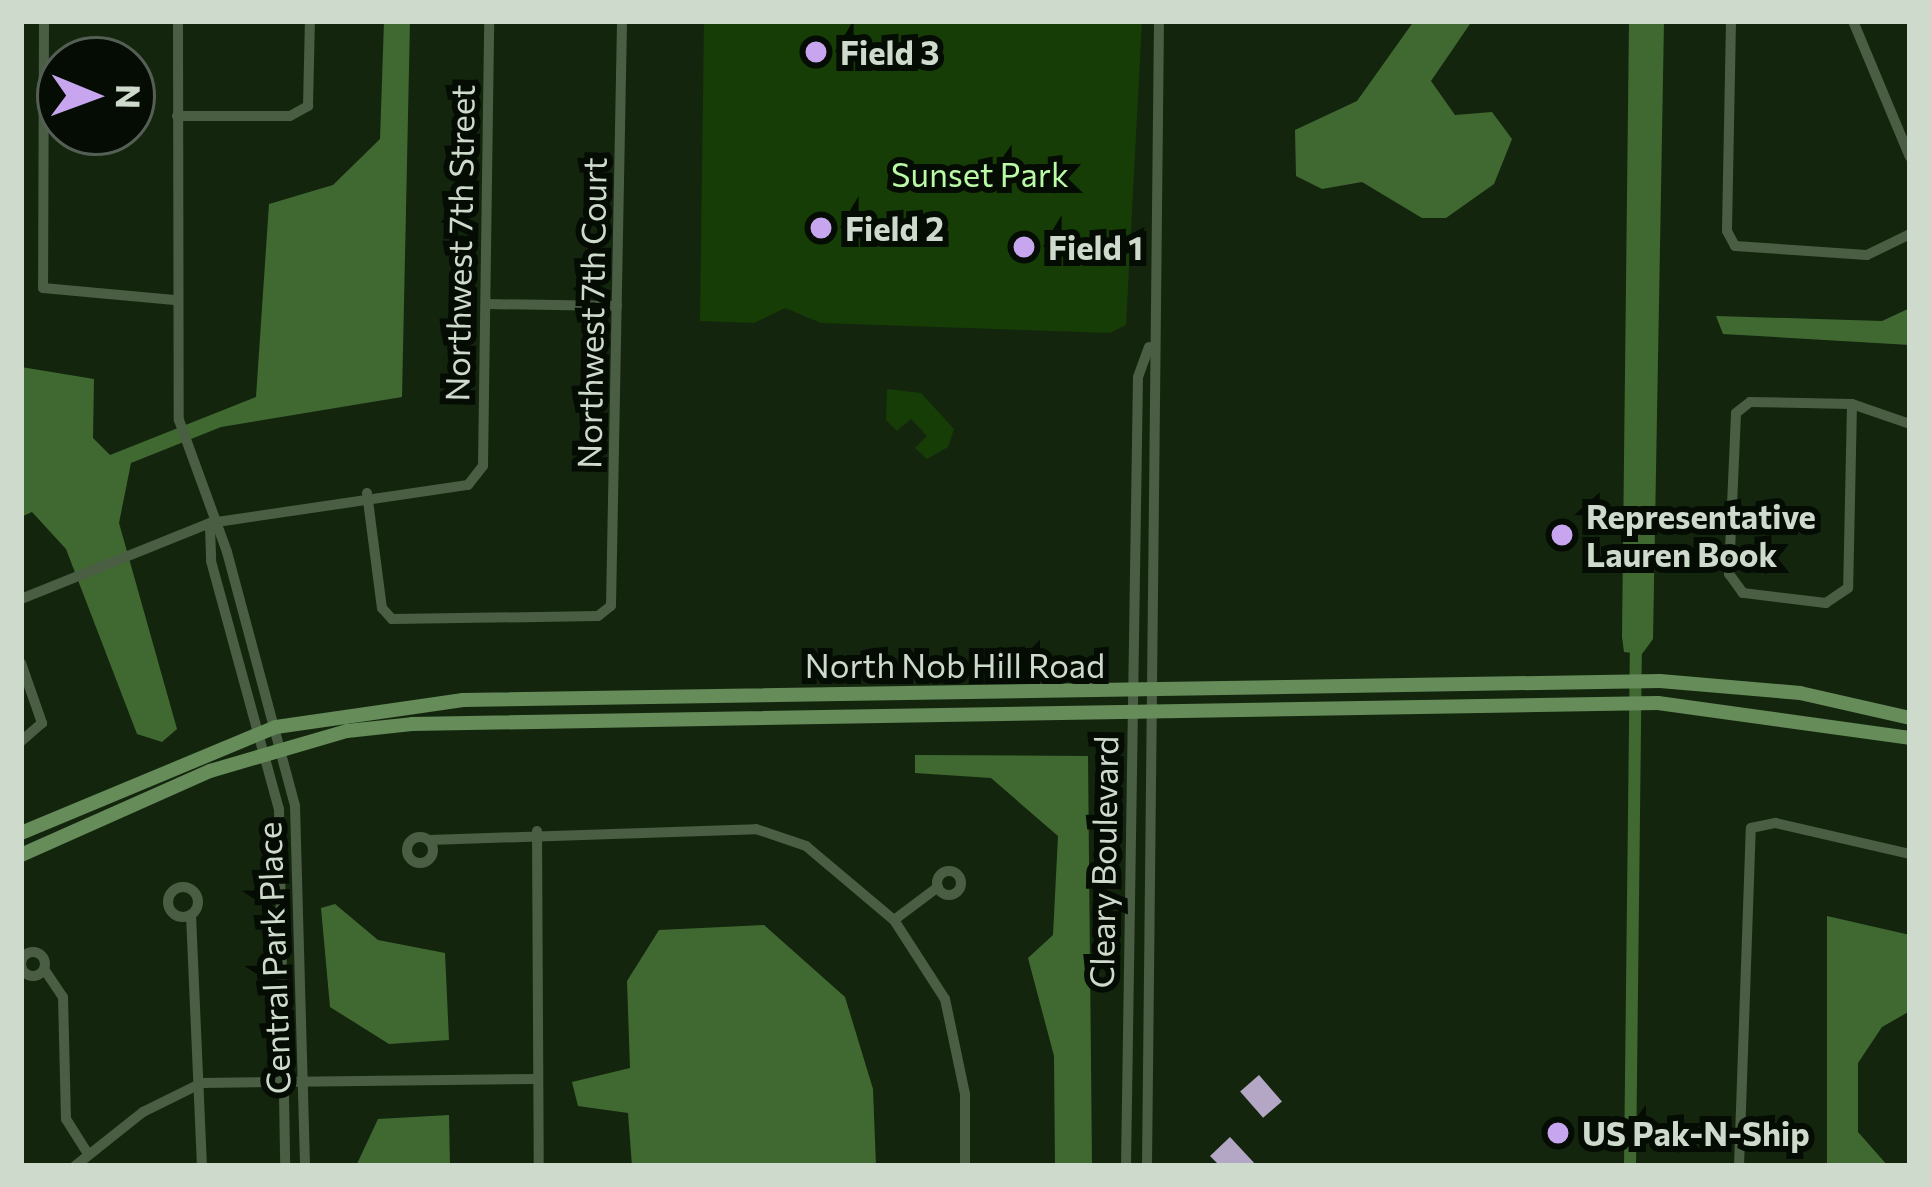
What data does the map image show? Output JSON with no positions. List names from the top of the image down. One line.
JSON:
{"streets":{"main road":["North Nob Hill Road"],"street":["Northwest 7th Street","Northwest 7th Court","Cleary Boulevard","Central Park Place"]},"crossings":[["Northwest 7th Street","Northwest 7th Court"],["North Nob Hill Road","Cleary Boulevard"],["North Nob Hill Road","Central Park Place"]],"parks":["Sunset Park"],"places":["Field 3","Field 2","Field 1","Representative Lauren Book","US Pak-N-Ship"],"north":"right"}
